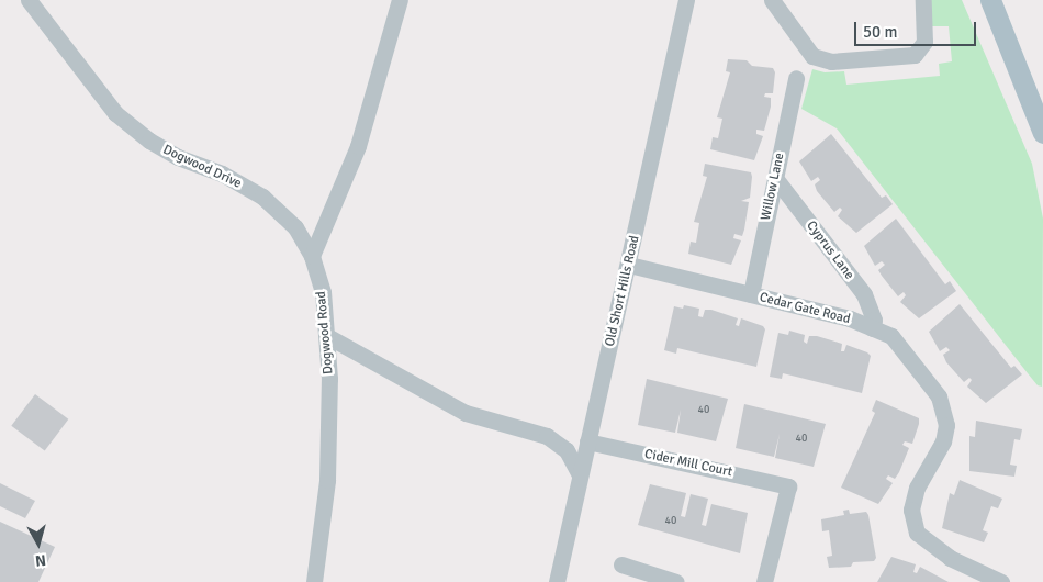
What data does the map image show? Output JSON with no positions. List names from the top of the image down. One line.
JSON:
{"streets":{"street":["Dogwood Drive","Willow Lane","Cyprus Lane","Old Short Hills Road","Cedar Gate Road","Dogwood Road","Cider Mill Court"]},"crossings":[["Dogwood Drive","Dogwood Road"],["Willow Lane","Cyprus Lane"],["Willow Lane","Cedar Gate Road"],["Cyprus Lane","Cedar Gate Road"],["Old Short Hills Road","Cedar Gate Road"],["Old Short Hills Road","Cider Mill Court"]],"house_numbers":["40","40","40"],"scale_bar":"50 m","north":"bottom"}
